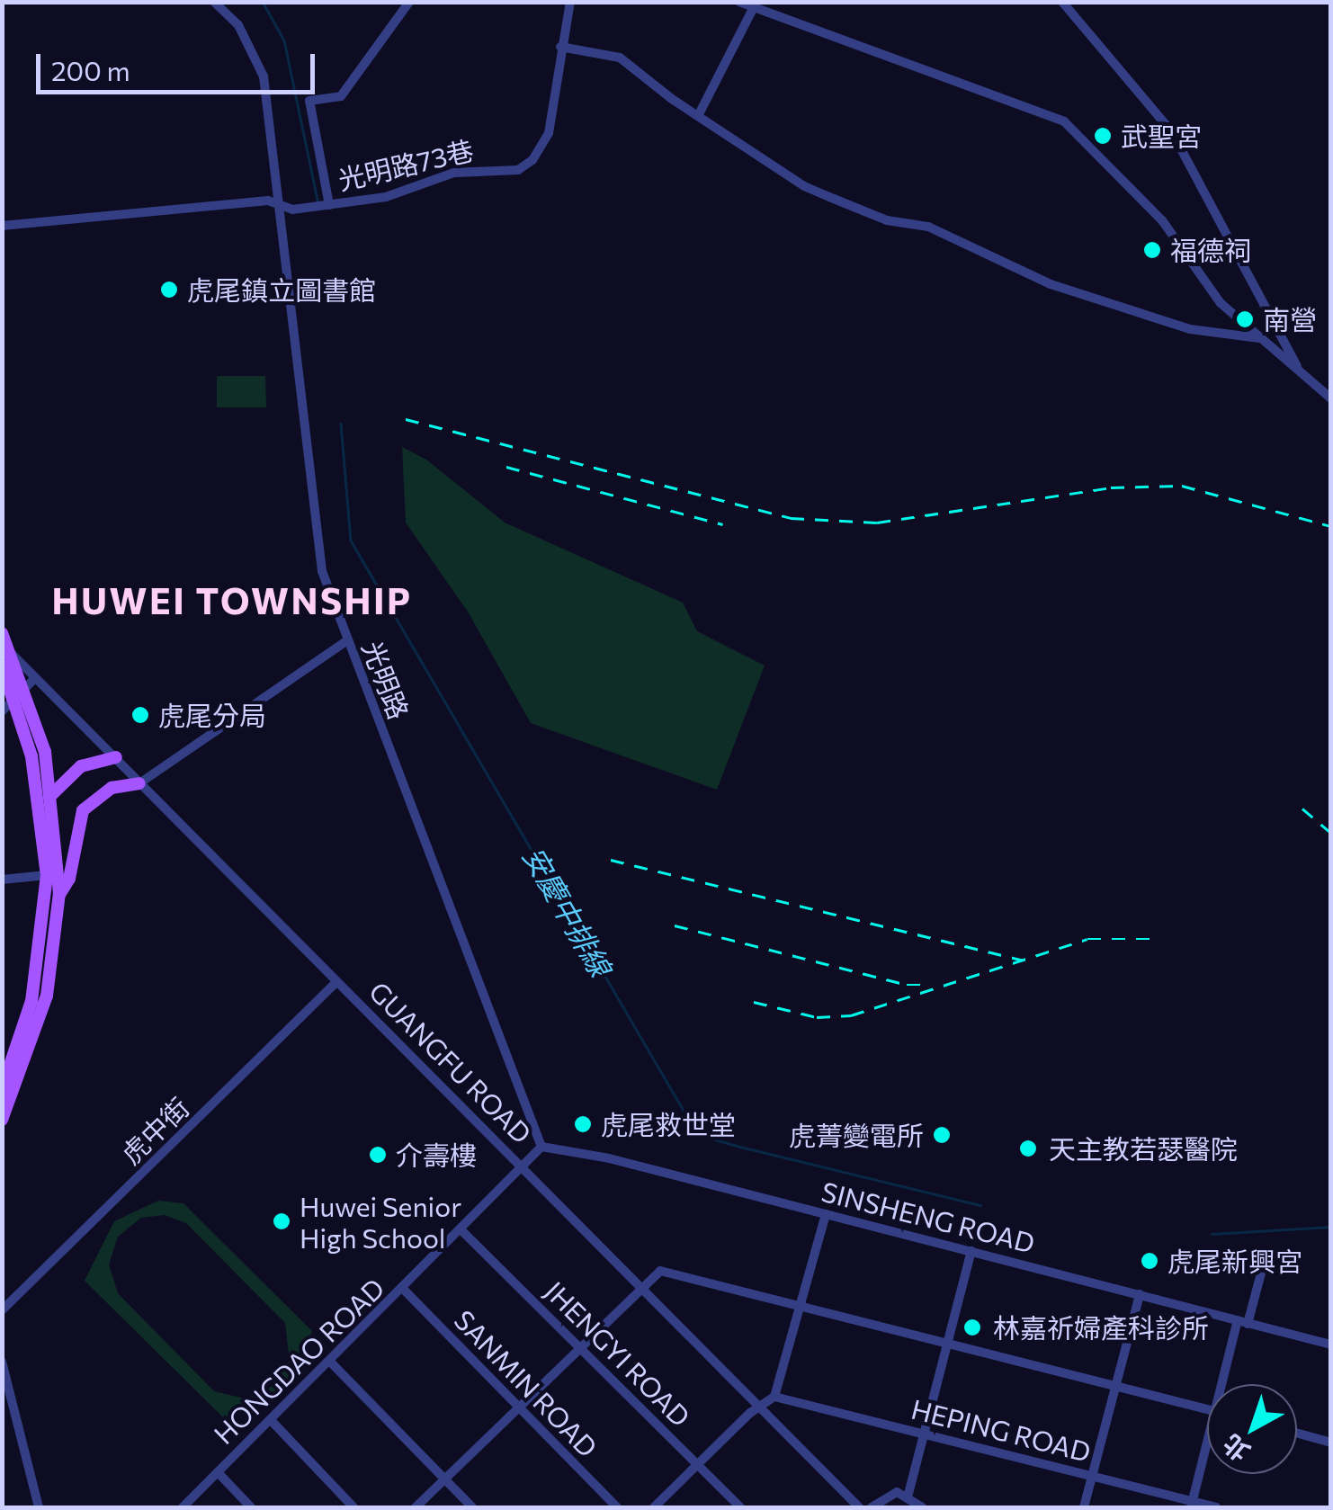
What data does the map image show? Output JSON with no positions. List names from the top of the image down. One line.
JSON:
{"streets":{"main road":["GUANGFU ROAD"],"street":["光明路73巷","光明路","虎中街","SINSHENG ROAD","JHENGYI ROAD","HONGDAO ROAD","SANMIN ROAD","HEPING ROAD"]},"crossings":[["光明路73巷","光明路"],["光明路","SINSHENG ROAD"],["GUANGFU ROAD","虎中街"],["GUANGFU ROAD","HONGDAO ROAD"],["JHENGYI ROAD","HONGDAO ROAD"],["HONGDAO ROAD","SANMIN ROAD"]],"districts":["HUWEI TOWNSHIP"],"water":["安慶中排線"],"places":["武聖宮","福德祠","虎尾鎮立圖書館","南營","虎尾分局","虎尾救世堂","虎菁變電所","天主教若瑟醫院","介壽樓","Huwei Senior High School","虎尾新興宮","林嘉祈婦產科診所"],"scale_bar":"200 m","north":"bottom left"}
